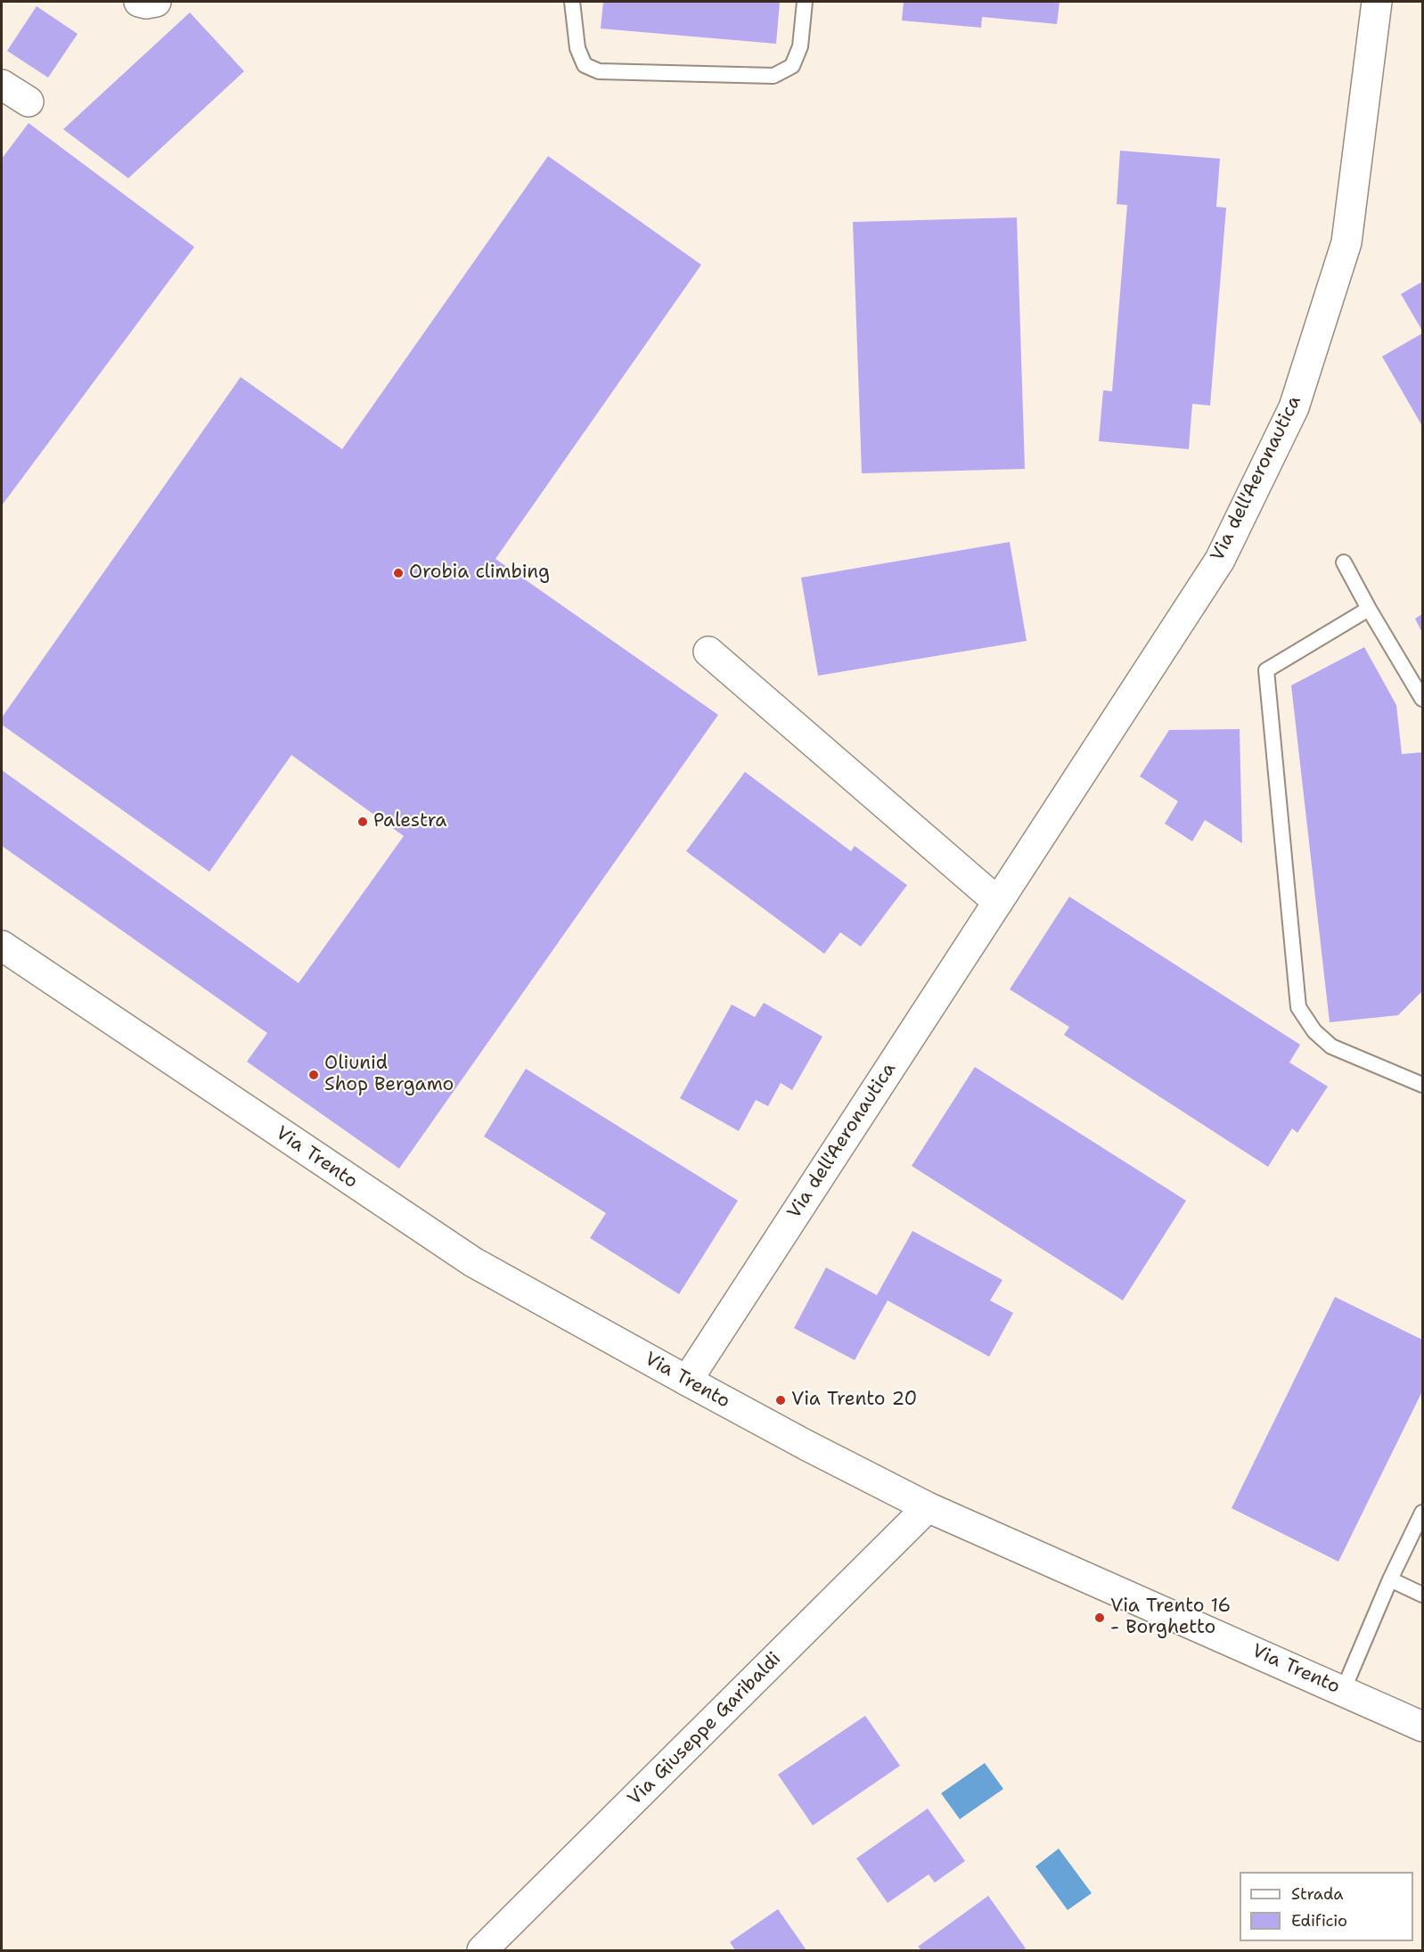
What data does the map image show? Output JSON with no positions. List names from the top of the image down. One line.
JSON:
{"streets":{"street":["Via dell'Aeronautica","Via Trento","Via Giuseppe Garibaldi"]},"crossings":[["Via dell'Aeronautica","Via Trento"],["Via Trento","Via Giuseppe Garibaldi"]],"places":["Orobia climbing","Palestra","Oliunid Shop Bergamo","Via Trento 20","Via Trento 16 - Borghetto"],"legend":["Strada","Edificio"]}
